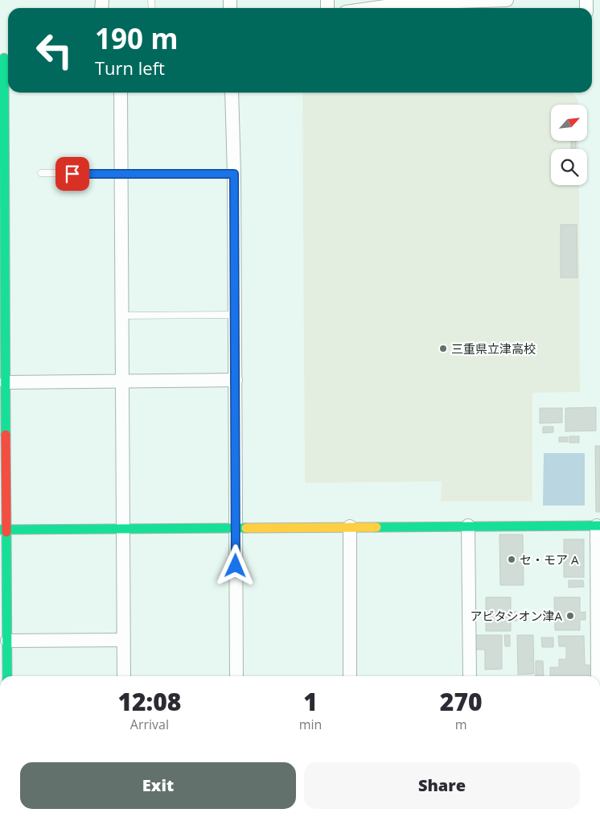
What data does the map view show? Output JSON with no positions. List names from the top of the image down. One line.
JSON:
{"places":["三重県立津高校","セ・モア A","アビタシオン津A"],"north":"top right","page":{"turn":["190 m","Turn left"],"eta":["12:08","Arrival","1","min","270","m"],"buttons":["Exit","Share"]}}
